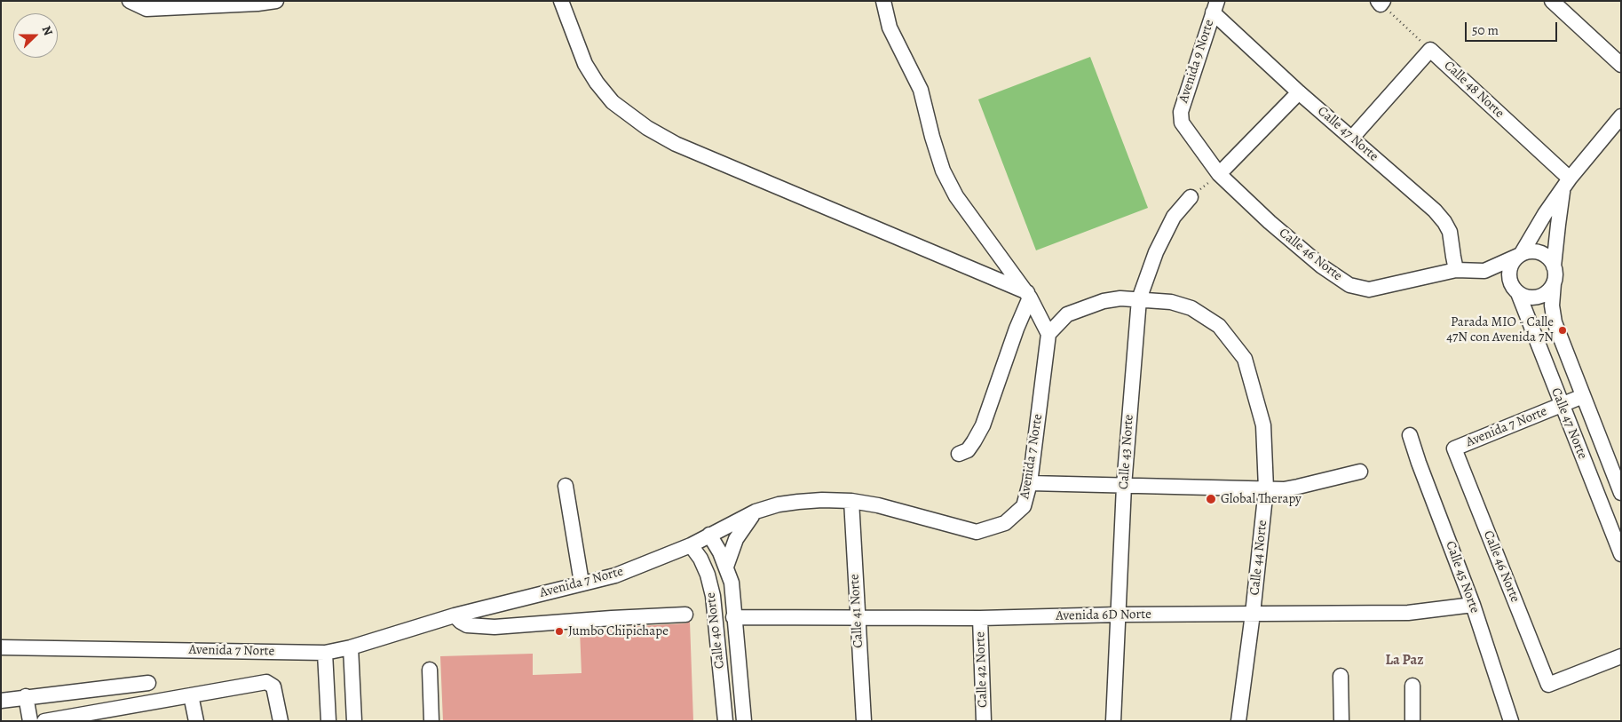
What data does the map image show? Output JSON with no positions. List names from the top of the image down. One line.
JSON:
{"streets":{"street":["Avenida 9 Norte","Calle 48 Norte","Calle 47 Norte","Calle 46 Norte","Avenida 7 Norte","Calle 43 Norte","Calle 44 Norte","Calle 45 Norte","Calle 41 Norte","Avenida 6D Norte","Calle 40 Norte","Calle 42 Norte"]},"crossings":[["Avenida 9 Norte","Calle 47 Norte"],["Avenida 9 Norte","Calle 46 Norte"],["Calle 47 Norte","Calle 46 Norte"],["Calle 47 Norte","Avenida 7 Norte"],["Calle 46 Norte","Avenida 7 Norte"],["Avenida 7 Norte","Calle 44 Norte"],["Avenida 7 Norte","Calle 41 Norte"],["Avenida 7 Norte","Calle 40 Norte"],["Calle 43 Norte","Calle 44 Norte"],["Calle 43 Norte","Avenida 6D Norte"],["Calle 44 Norte","Avenida 6D Norte"],["Calle 45 Norte","Avenida 6D Norte"],["Calle 41 Norte","Avenida 6D Norte"],["Avenida 6D Norte","Calle 40 Norte"],["Avenida 6D Norte","Calle 42 Norte"]],"districts":["La Paz"],"places":["Parada MIO - Calle 47N con Avenida 7N","Global Therapy","Jumbo Chipichape"],"scale_bar":"50 m","north":"right"}
